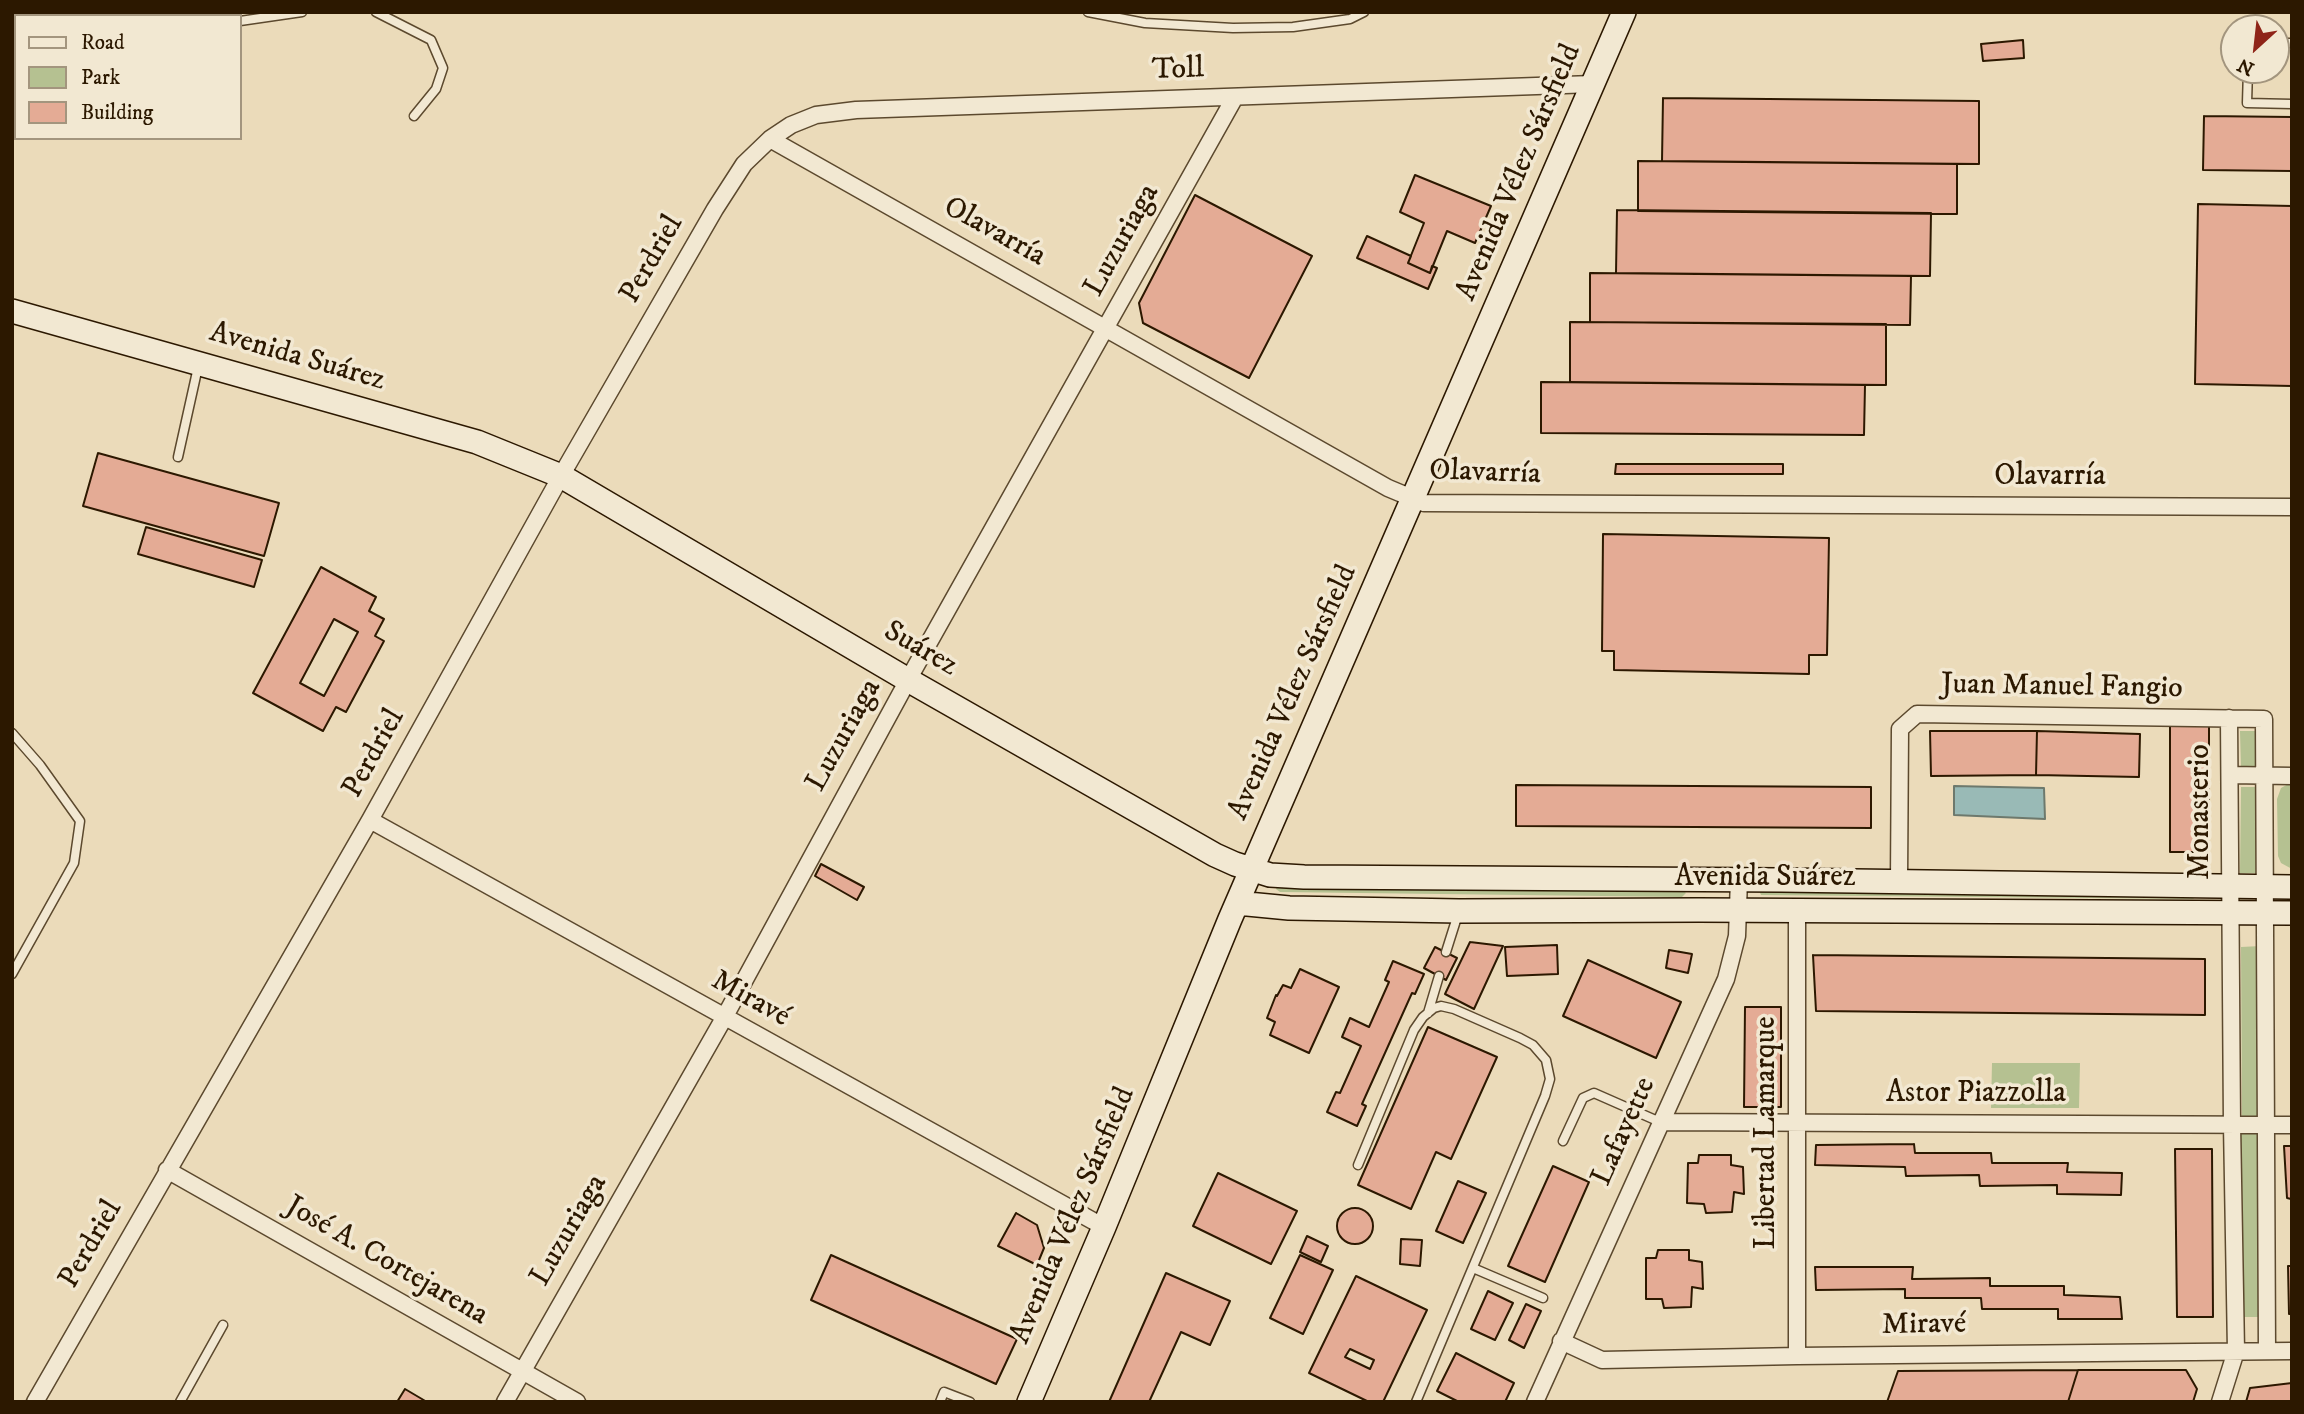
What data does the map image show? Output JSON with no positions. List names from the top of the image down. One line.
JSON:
{"streets":{"street":["Toll","Avenida Vélez Sársfield","Olavarría","Luzuriaga","Perdriel","Avenida Suárez","Suárez","Juan Manuel Fangio","Monasterio","Miravé","Astor Piazzolla","Lafayette","Libertad Lamarque","José A. Cortejarena"]},"crossings":[["Toll","Avenida Vélez Sársfield"],["Toll","Olavarría"],["Toll","Luzuriaga"],["Toll","Perdriel"],["Avenida Vélez Sársfield","Olavarría"],["Avenida Vélez Sársfield","Avenida Suárez"],["Avenida Vélez Sársfield","Suárez"],["Avenida Vélez Sársfield","Miravé"],["Olavarría","Luzuriaga"],["Olavarría","Perdriel"],["Luzuriaga","Suárez"],["Luzuriaga","Miravé"],["Luzuriaga","José A. Cortejarena"],["Perdriel","Avenida Suárez"],["Perdriel","Suárez"],["Perdriel","Miravé"],["Perdriel","José A. Cortejarena"],["Avenida Suárez","Suárez"],["Avenida Suárez","Juan Manuel Fangio"],["Avenida Suárez","Monasterio"],["Avenida Suárez","Lafayette"],["Avenida Suárez","Libertad Lamarque"],["Juan Manuel Fangio","Monasterio"],["Monasterio","Miravé"],["Monasterio","Astor Piazzolla"],["Miravé","Lafayette"],["Miravé","Libertad Lamarque"],["Astor Piazzolla","Lafayette"],["Astor Piazzolla","Libertad Lamarque"]],"legend":["Road","Park","Building"],"north":"bottom left"}
